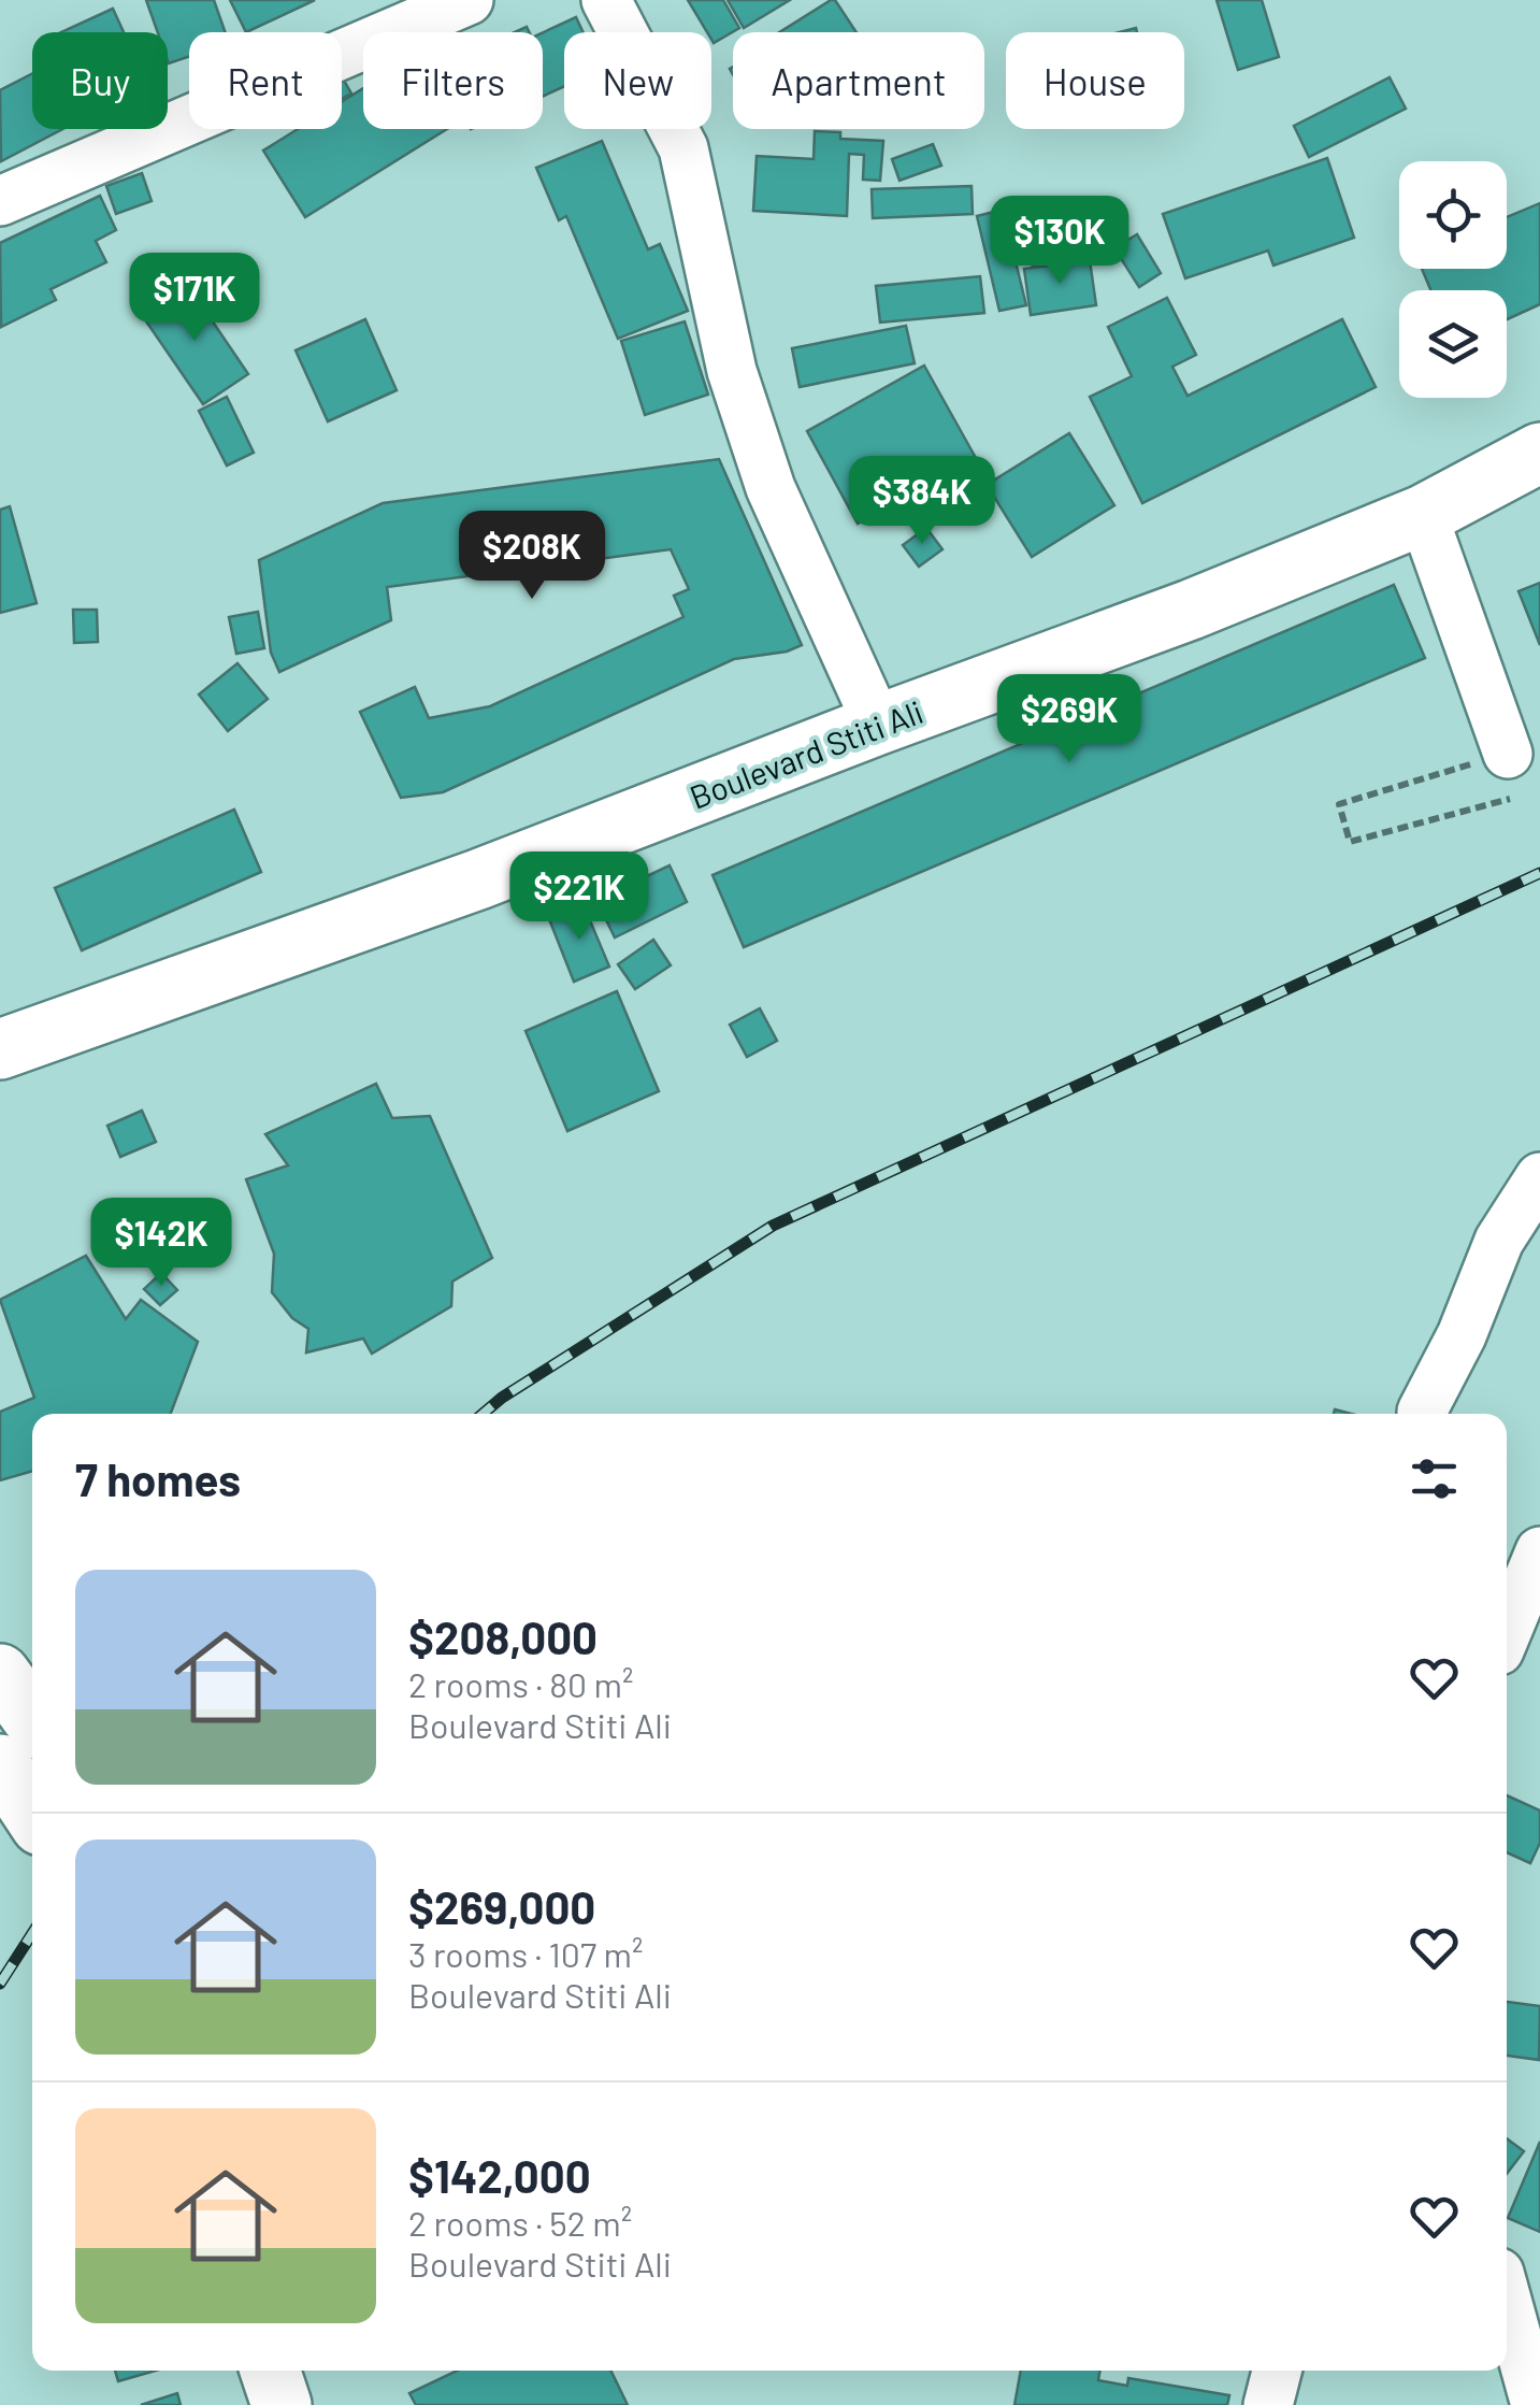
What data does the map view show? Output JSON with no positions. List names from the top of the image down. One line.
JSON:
{"streets":{"main road":["Boulevard Stiti Ali"]},"page":{"chip":["Buy","Rent","Filters","New","Apartment","House"],"price":["$130K","$171K","$384K","$208K","$269K","$221K","$142K"],"heading":"7 homes","list":[{"name":"$208,000","note":"2 rooms · 80 m² · Boulevard Stiti Ali"},{"name":"$269,000","note":"3 rooms · 107 m² · Boulevard Stiti Ali"},{"name":"$142,000","note":"2 rooms · 52 m² · Boulevard Stiti Ali"}]}}
